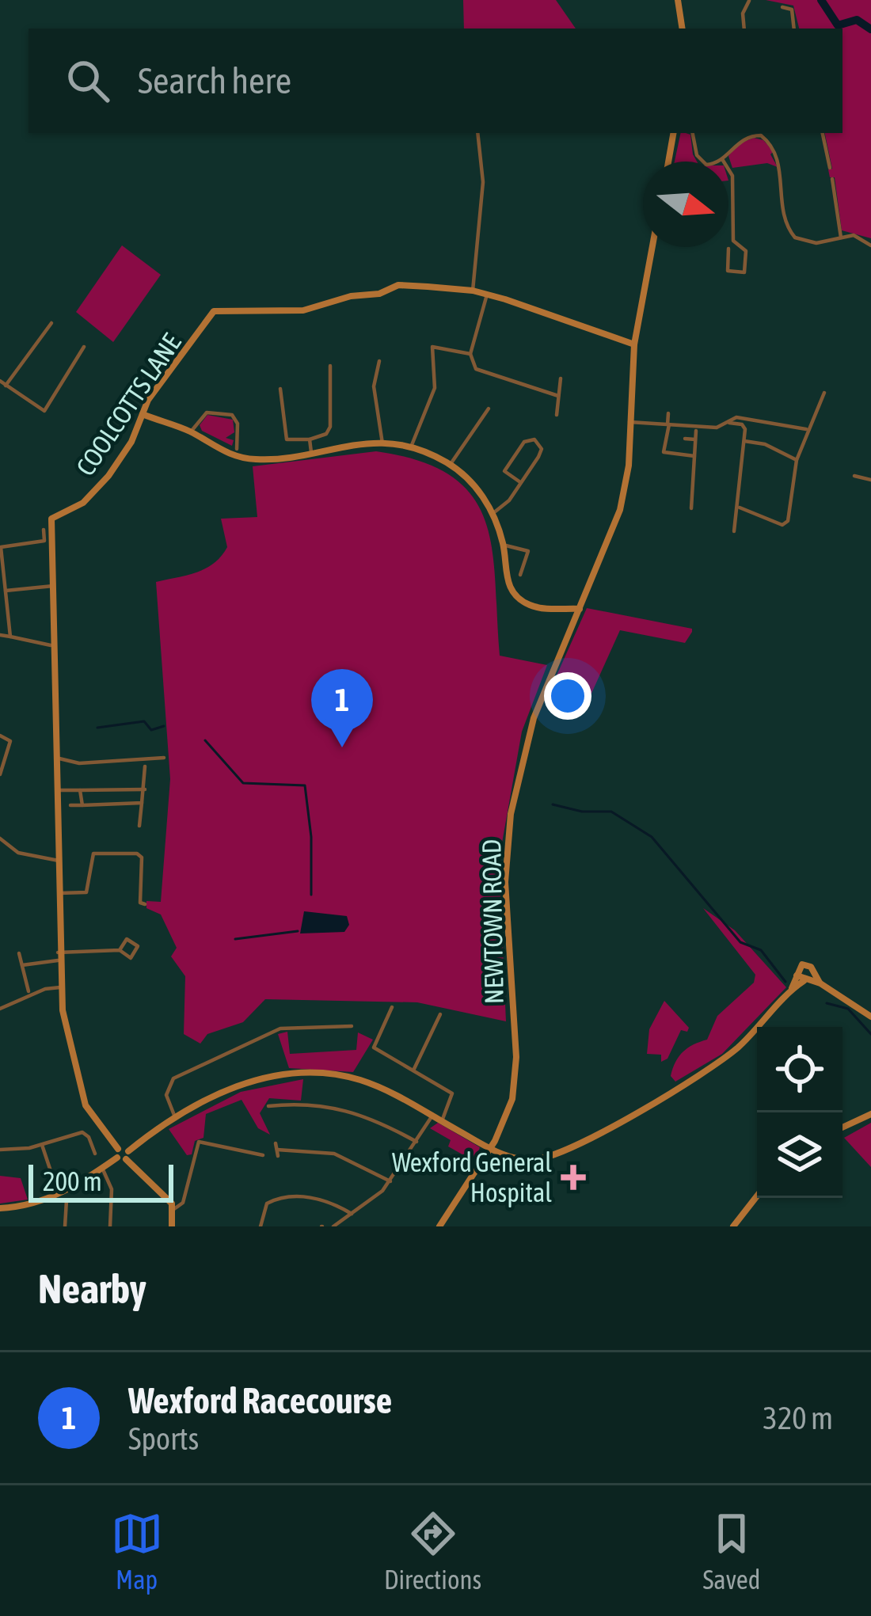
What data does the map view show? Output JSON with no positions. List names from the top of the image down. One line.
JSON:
{"streets":{"street":["COOLCOTTS LANE","NEWTOWN ROAD"]},"crossings":[["COOLCOTTS LANE","NEWTOWN ROAD"]],"places":{"health":["Wexford General Hospital"]},"scale_bar":"200 m","north":"right","page":{"search":"Search here","pins":"1","scale":"200 m","heading":"Nearby","list":[{"mark":"1","name":"Wexford Racecourse","note":"Sports","value":"320 m"}],"nav":["Map","Directions","Saved"]}}
